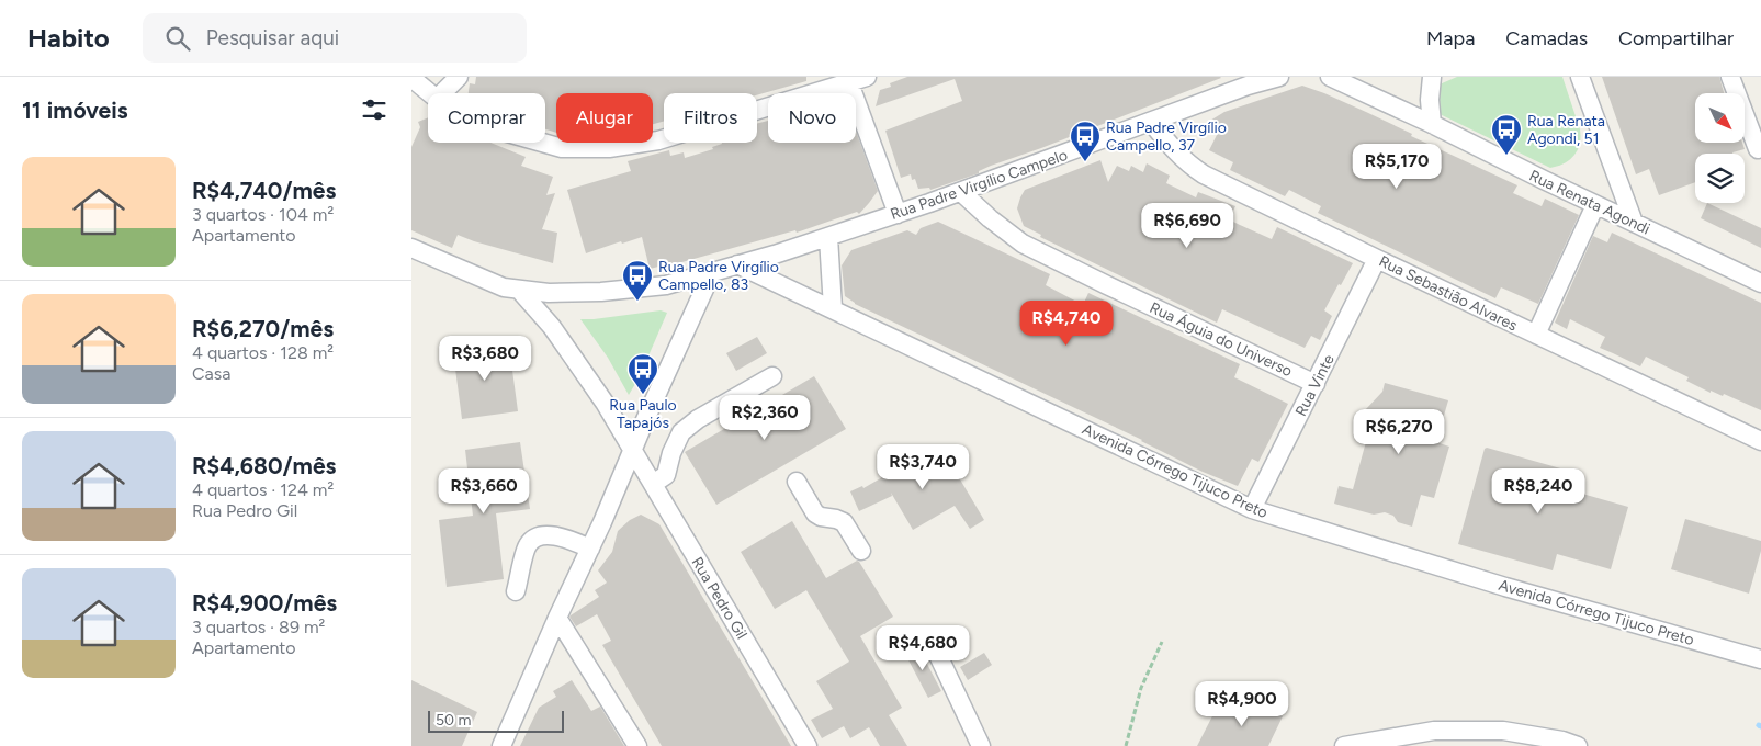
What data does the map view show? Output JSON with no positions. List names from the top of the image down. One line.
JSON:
{"streets":{"street":["Rua Padre Virgílio Campelo","Rua Renata Agondi","Rua Sebastião Alvares","Rua Águia do Universo","Rua Vinte","Avenida Córrego Tijuco Preto","Rua Pedro Gil"]},"crossings":[["Rua Padre Virgílio Campelo","Rua Sebastião Alvares"],["Rua Padre Virgílio Campelo","Rua Águia do Universo"],["Rua Padre Virgílio Campelo","Avenida Córrego Tijuco Preto"],["Rua Padre Virgílio Campelo","Rua Pedro Gil"],["Rua Sebastião Alvares","Rua Vinte"],["Rua Águia do Universo","Rua Vinte"],["Rua Vinte","Avenida Córrego Tijuco Preto"]],"places":{"bus stop":["Rua Renata Agondi, 51","Rua Padre Virgílio Campello, 37","Rua Padre Virgílio Campello, 83","Rua Paulo Tapajós"]},"scale_bar":"50 m","north":"bottom right","page":{"header":"Habito","search":"Pesquisar aqui","nav":["Mapa","Camadas","Compartilhar"],"heading":"11 imóveis","chip":["Comprar","Alugar","Filtros","Novo"],"list":[{"name":"R$4,740/mês","note":"3 quartos · 104 m² · Apartamento"},{"name":"R$6,270/mês","note":"4 quartos · 128 m² · Casa"},{"name":"R$4,680/mês","note":"4 quartos · 124 m² · Rua Pedro Gil"},{"name":"R$4,900/mês","note":"3 quartos · 89 m² · Apartamento"}],"price":["R$5,170","R$6,690","R$4,740","R$3,680","R$2,360","R$6,270","R$3,740","R$3,660","R$8,240","R$4,680","R$4,900"],"scale":"50 m"}}
